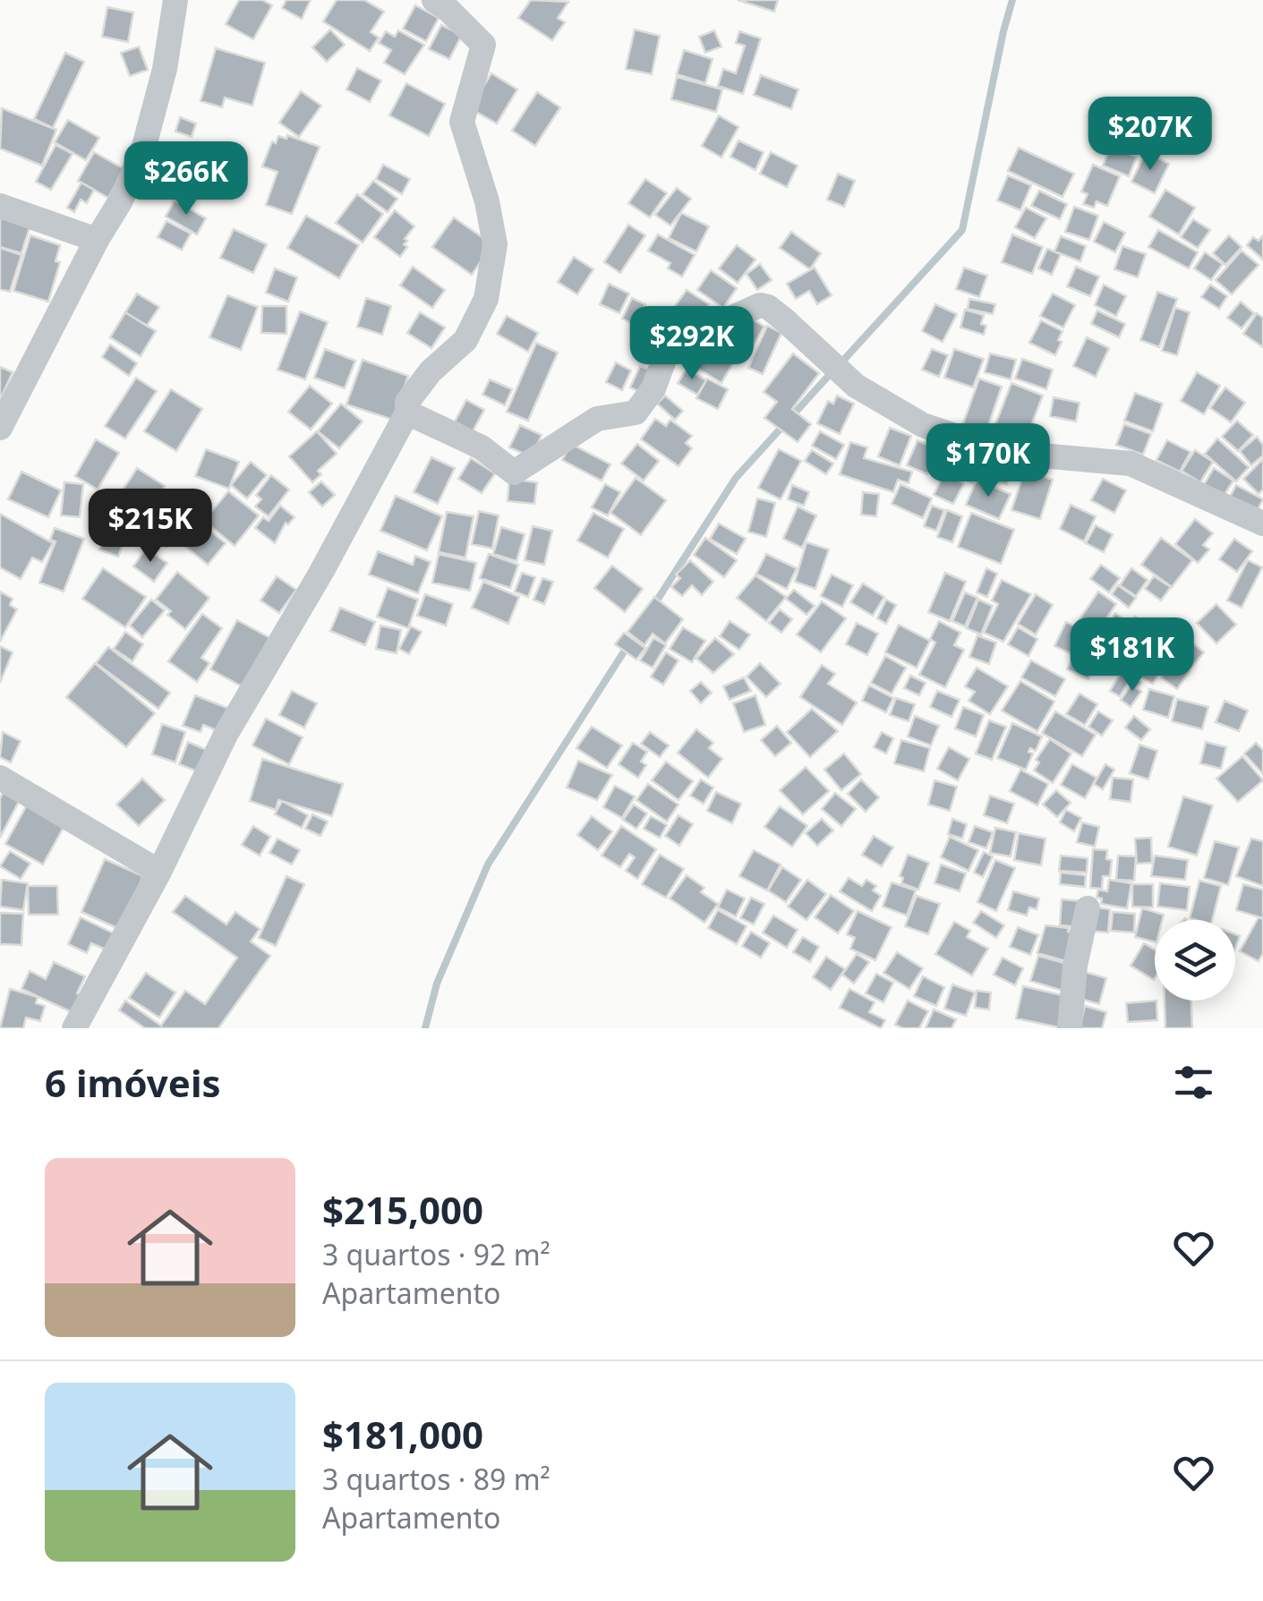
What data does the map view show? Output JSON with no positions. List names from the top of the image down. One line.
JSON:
{"page":{"price":["$207K","$266K","$292K","$170K","$215K","$181K"],"heading":"6 imóveis","list":[{"name":"$215,000","note":"3 quartos · 92 m² · Apartamento"},{"name":"$181,000","note":"3 quartos · 89 m² · Apartamento"}]}}
